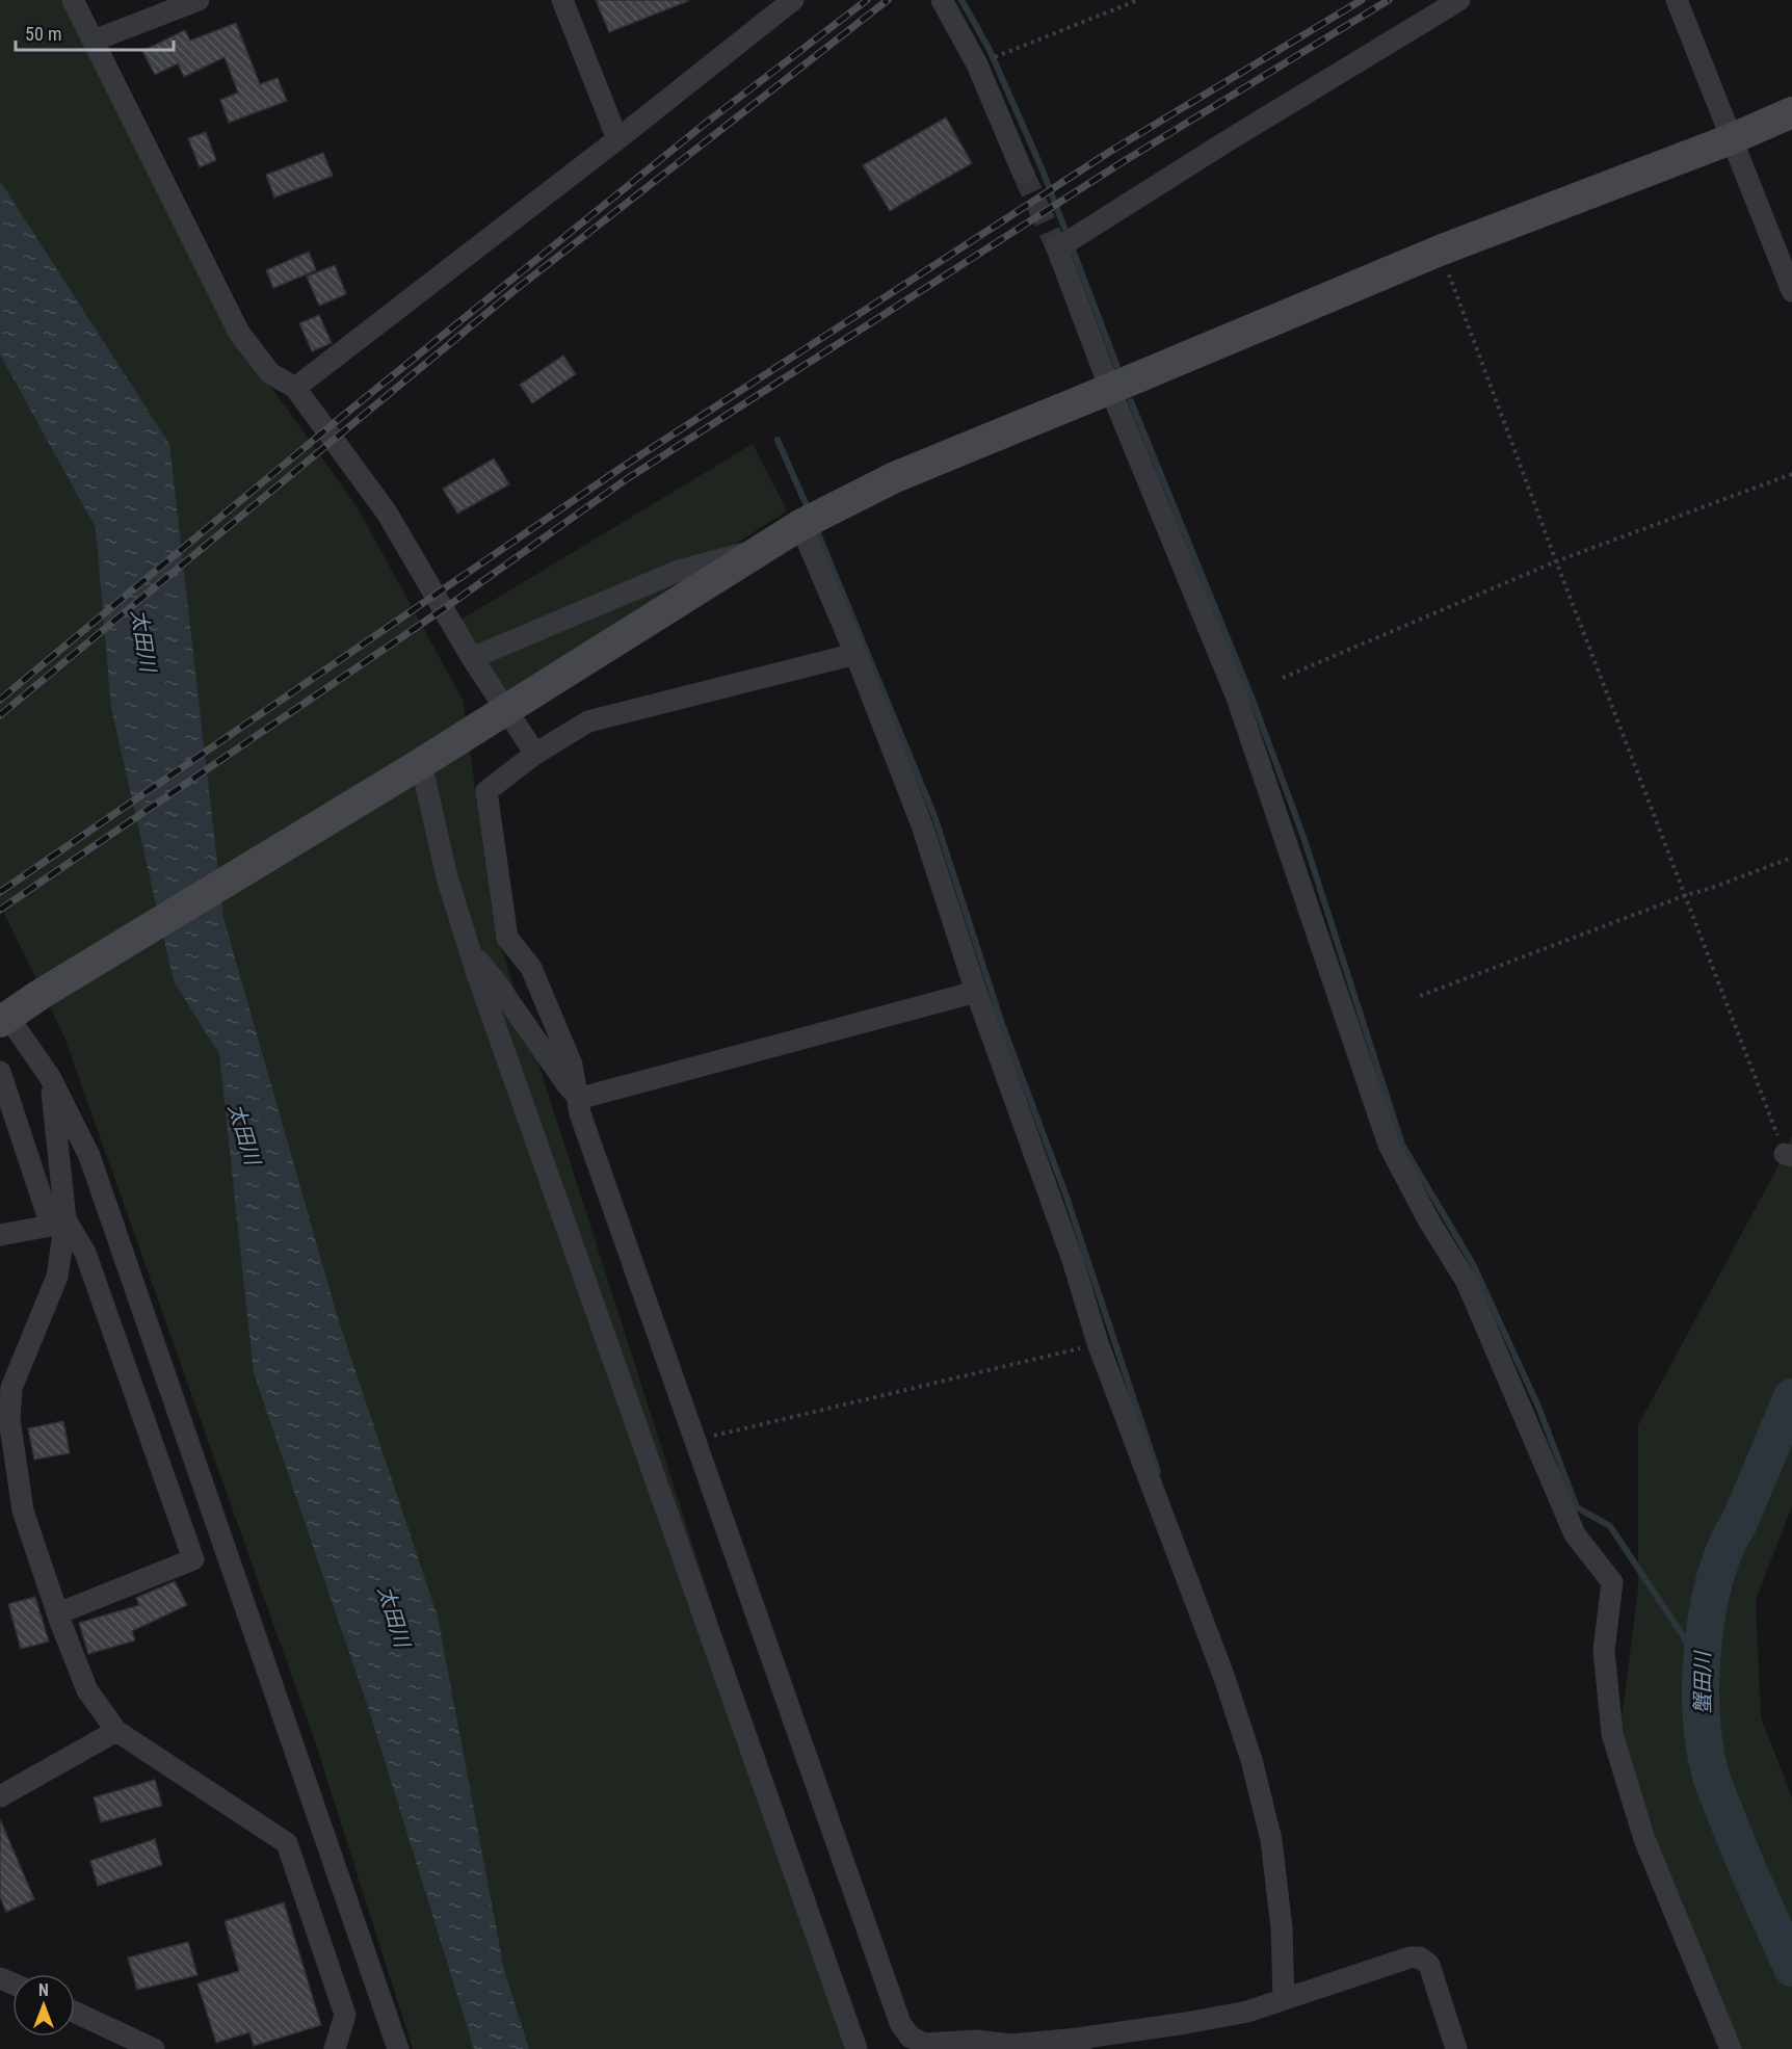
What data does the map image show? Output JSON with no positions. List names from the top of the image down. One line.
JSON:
{"water":["太田川","蟹田川"],"scale_bar":"50 m","north":"top"}
